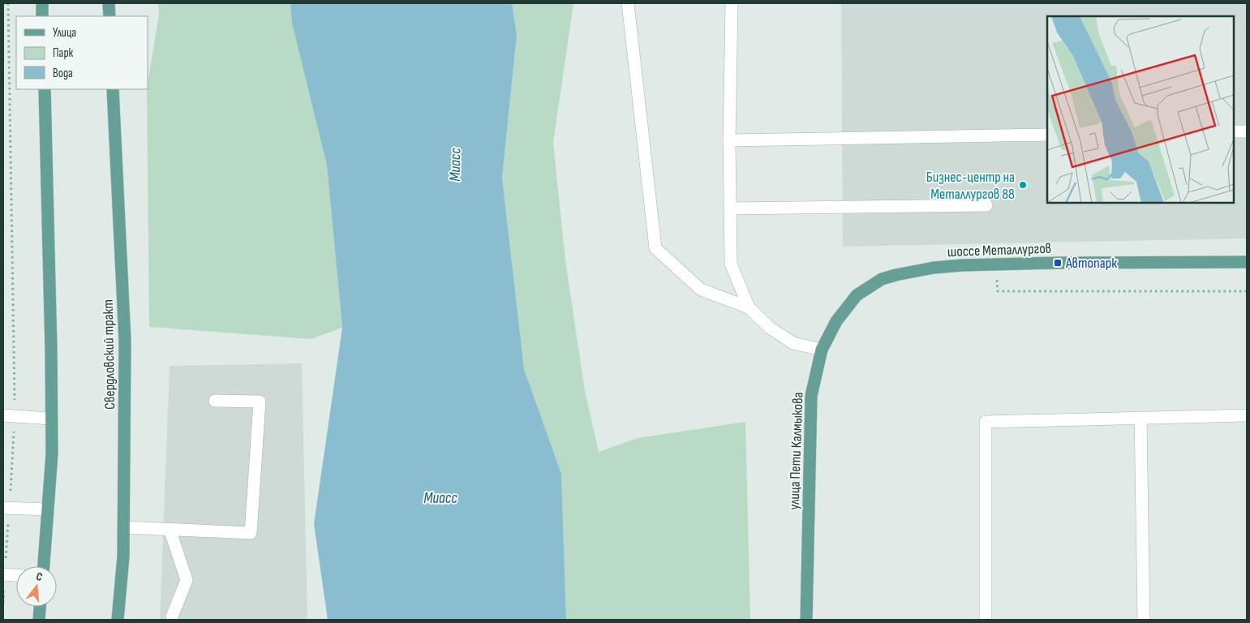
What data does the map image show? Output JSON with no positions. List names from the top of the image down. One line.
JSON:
{"streets":{"main road":["шоссе Металлургов","Свердловский тракт","улица Пети Калмыкова"]},"crossings":[["шоссе Металлургов","улица Пети Калмыкова"]],"water":["Миасс"],"places":{"other":["Бизнес-центр на Металлургов 88"],"transit":["Автопарк"]},"legend":["Улица","Парк","Вода"],"north":"top"}
